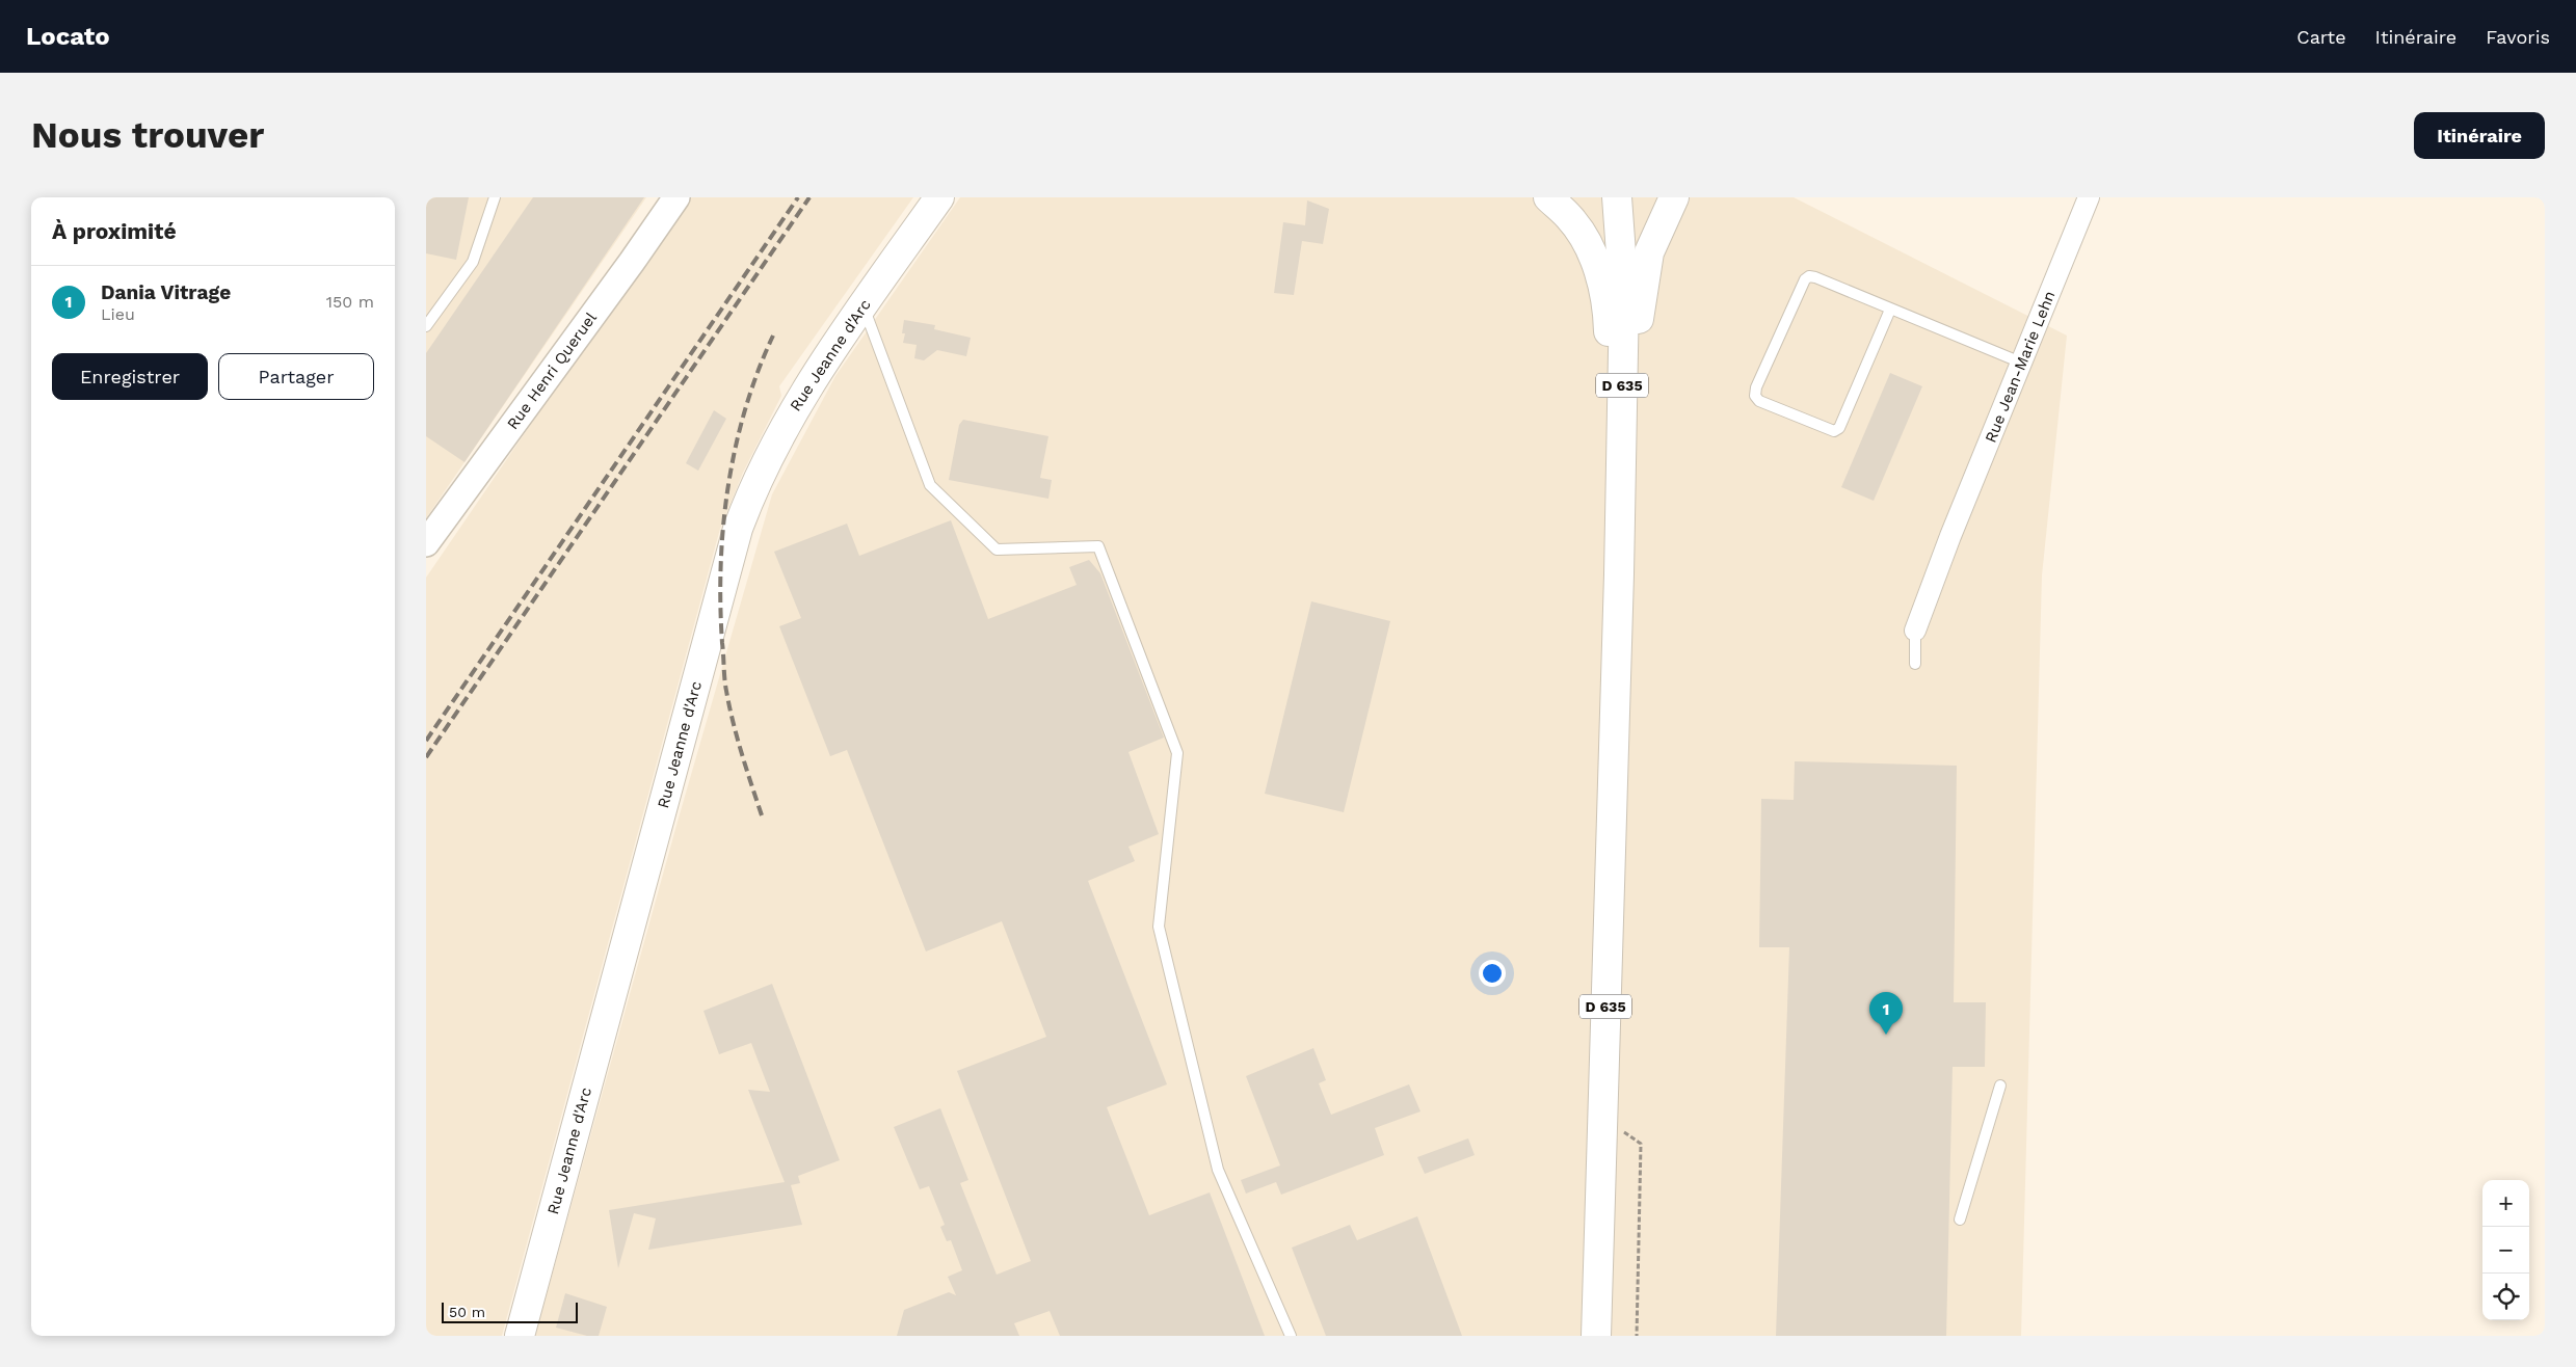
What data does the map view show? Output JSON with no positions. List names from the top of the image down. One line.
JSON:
{"streets":{"main road":["Rue Jeanne d'Arc","D 635"],"street":["Rue Jean-Marie Lehn","Rue Henri Queruel"]},"scale_bar":"50 m","page":{"header":"Locato","nav":["Carte","Itinéraire","Favoris"],"buttons":["Itinéraire",["Enregistrer","Partager"]],"title":"Nous trouver","heading":"À proximité","list":[{"mark":"1","name":"Dania Vitrage","note":"Lieu","value":"150 m"}],"pins":"1","map_buttons":["+","−"],"scale":"50 m"}}
